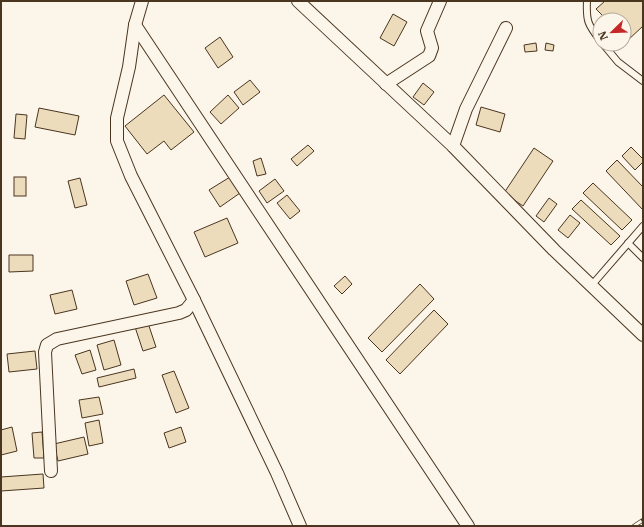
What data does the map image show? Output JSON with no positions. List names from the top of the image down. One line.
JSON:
{"north":"bottom left"}
